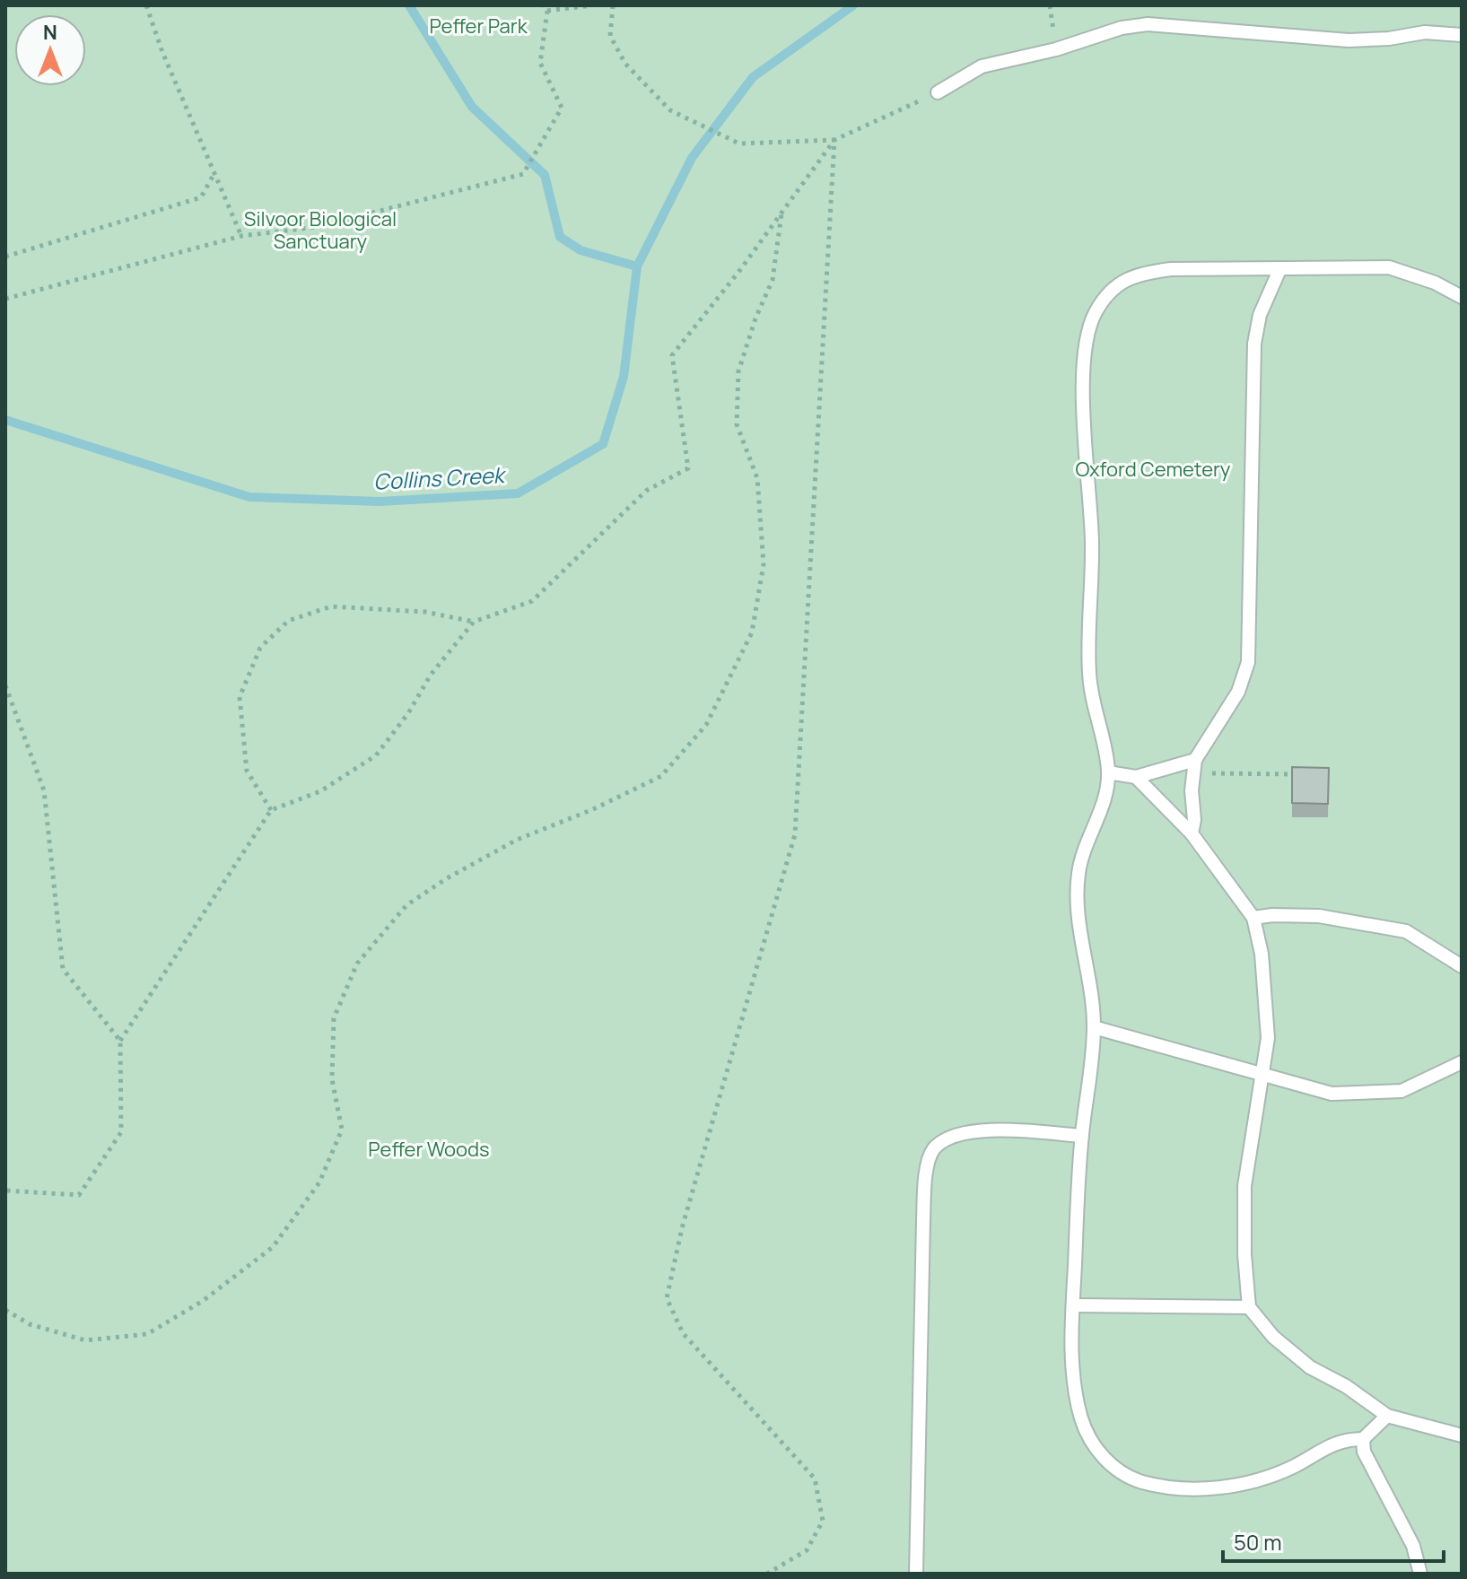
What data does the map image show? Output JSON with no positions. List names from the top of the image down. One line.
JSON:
{"water":["Collins Creek"],"parks":["Peffer Park","Silvoor Biological Sanctuary","Oxford Cemetery","Peffer Woods"],"scale_bar":"50 m","north":"top"}
